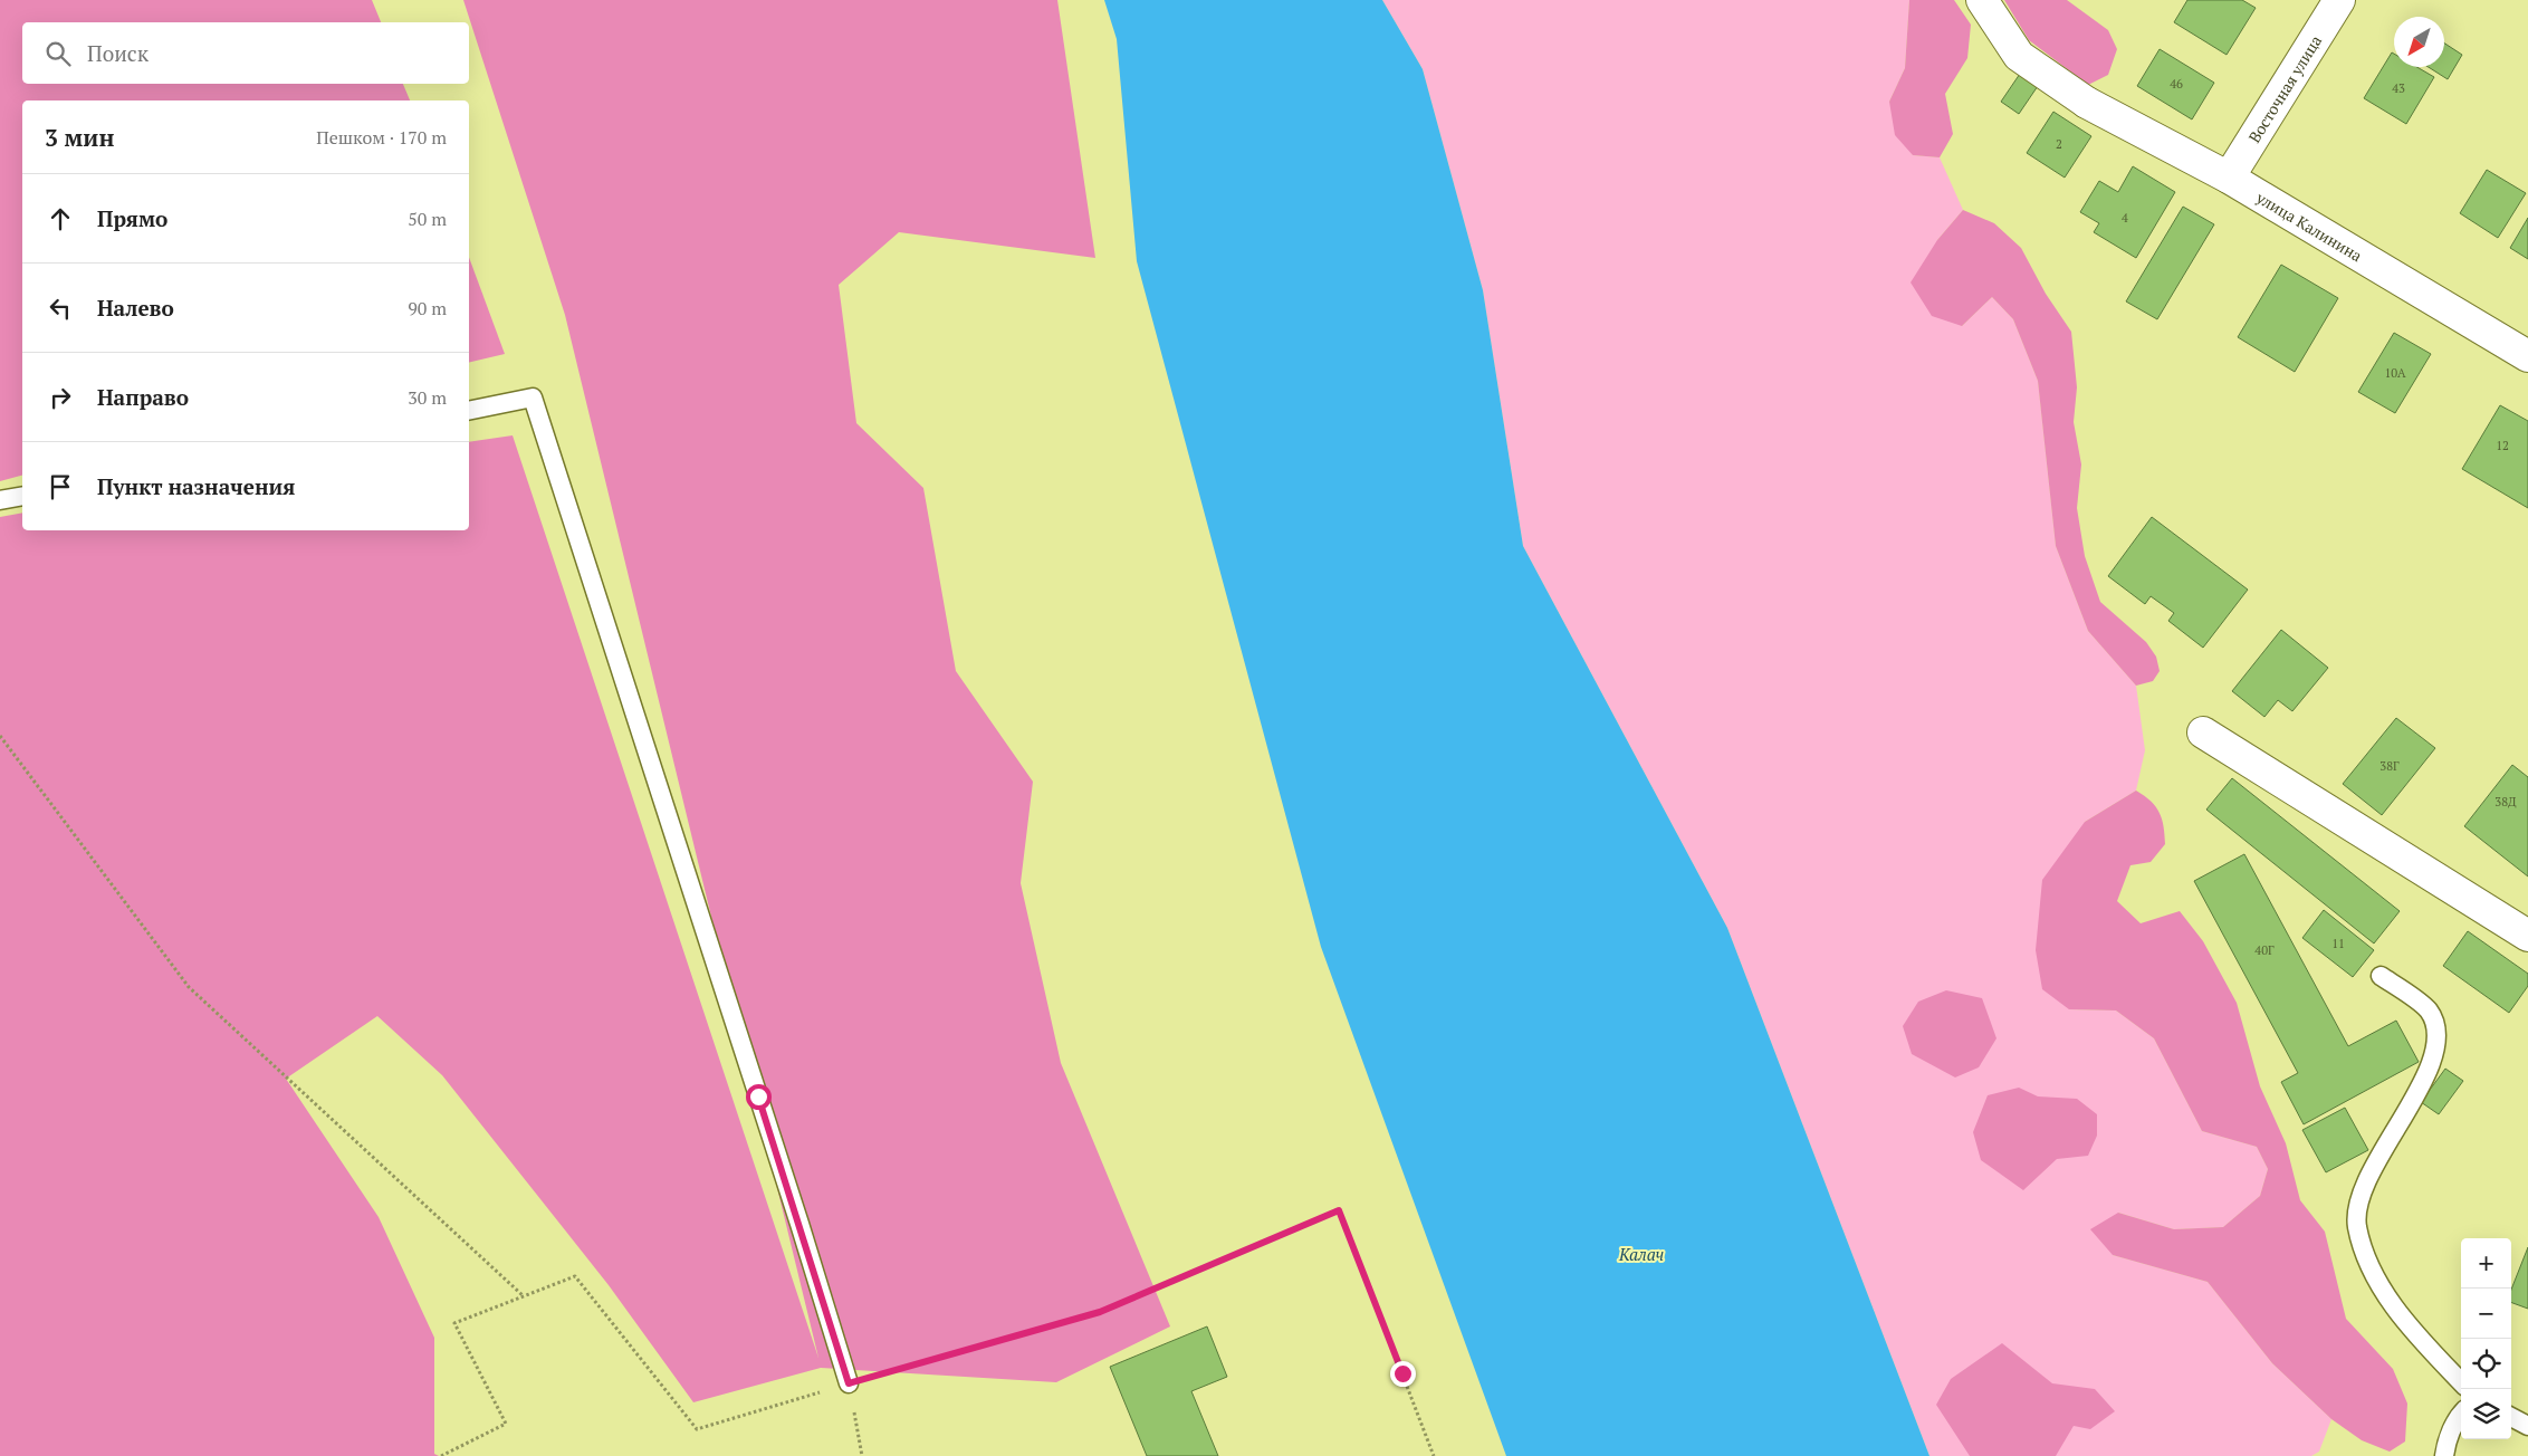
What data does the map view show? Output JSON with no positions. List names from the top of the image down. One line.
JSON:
{"streets":{"street":["Восточная улица","улица Калинина"]},"crossings":[["Восточная улица","улица Калинина"]],"water":["Калач"],"house_numbers":["46","43","2","4","10А","12","38Г","38Д","11","40Г"],"north":"bottom left","page":{"search":"Поиск","heading":["3 мин","Пешком · 170 m"],"list":[["Прямо","50 m"],["Налево","90 m"],["Направо","30 m"],"Пункт назначения"],"map_buttons":["+","−"]}}
